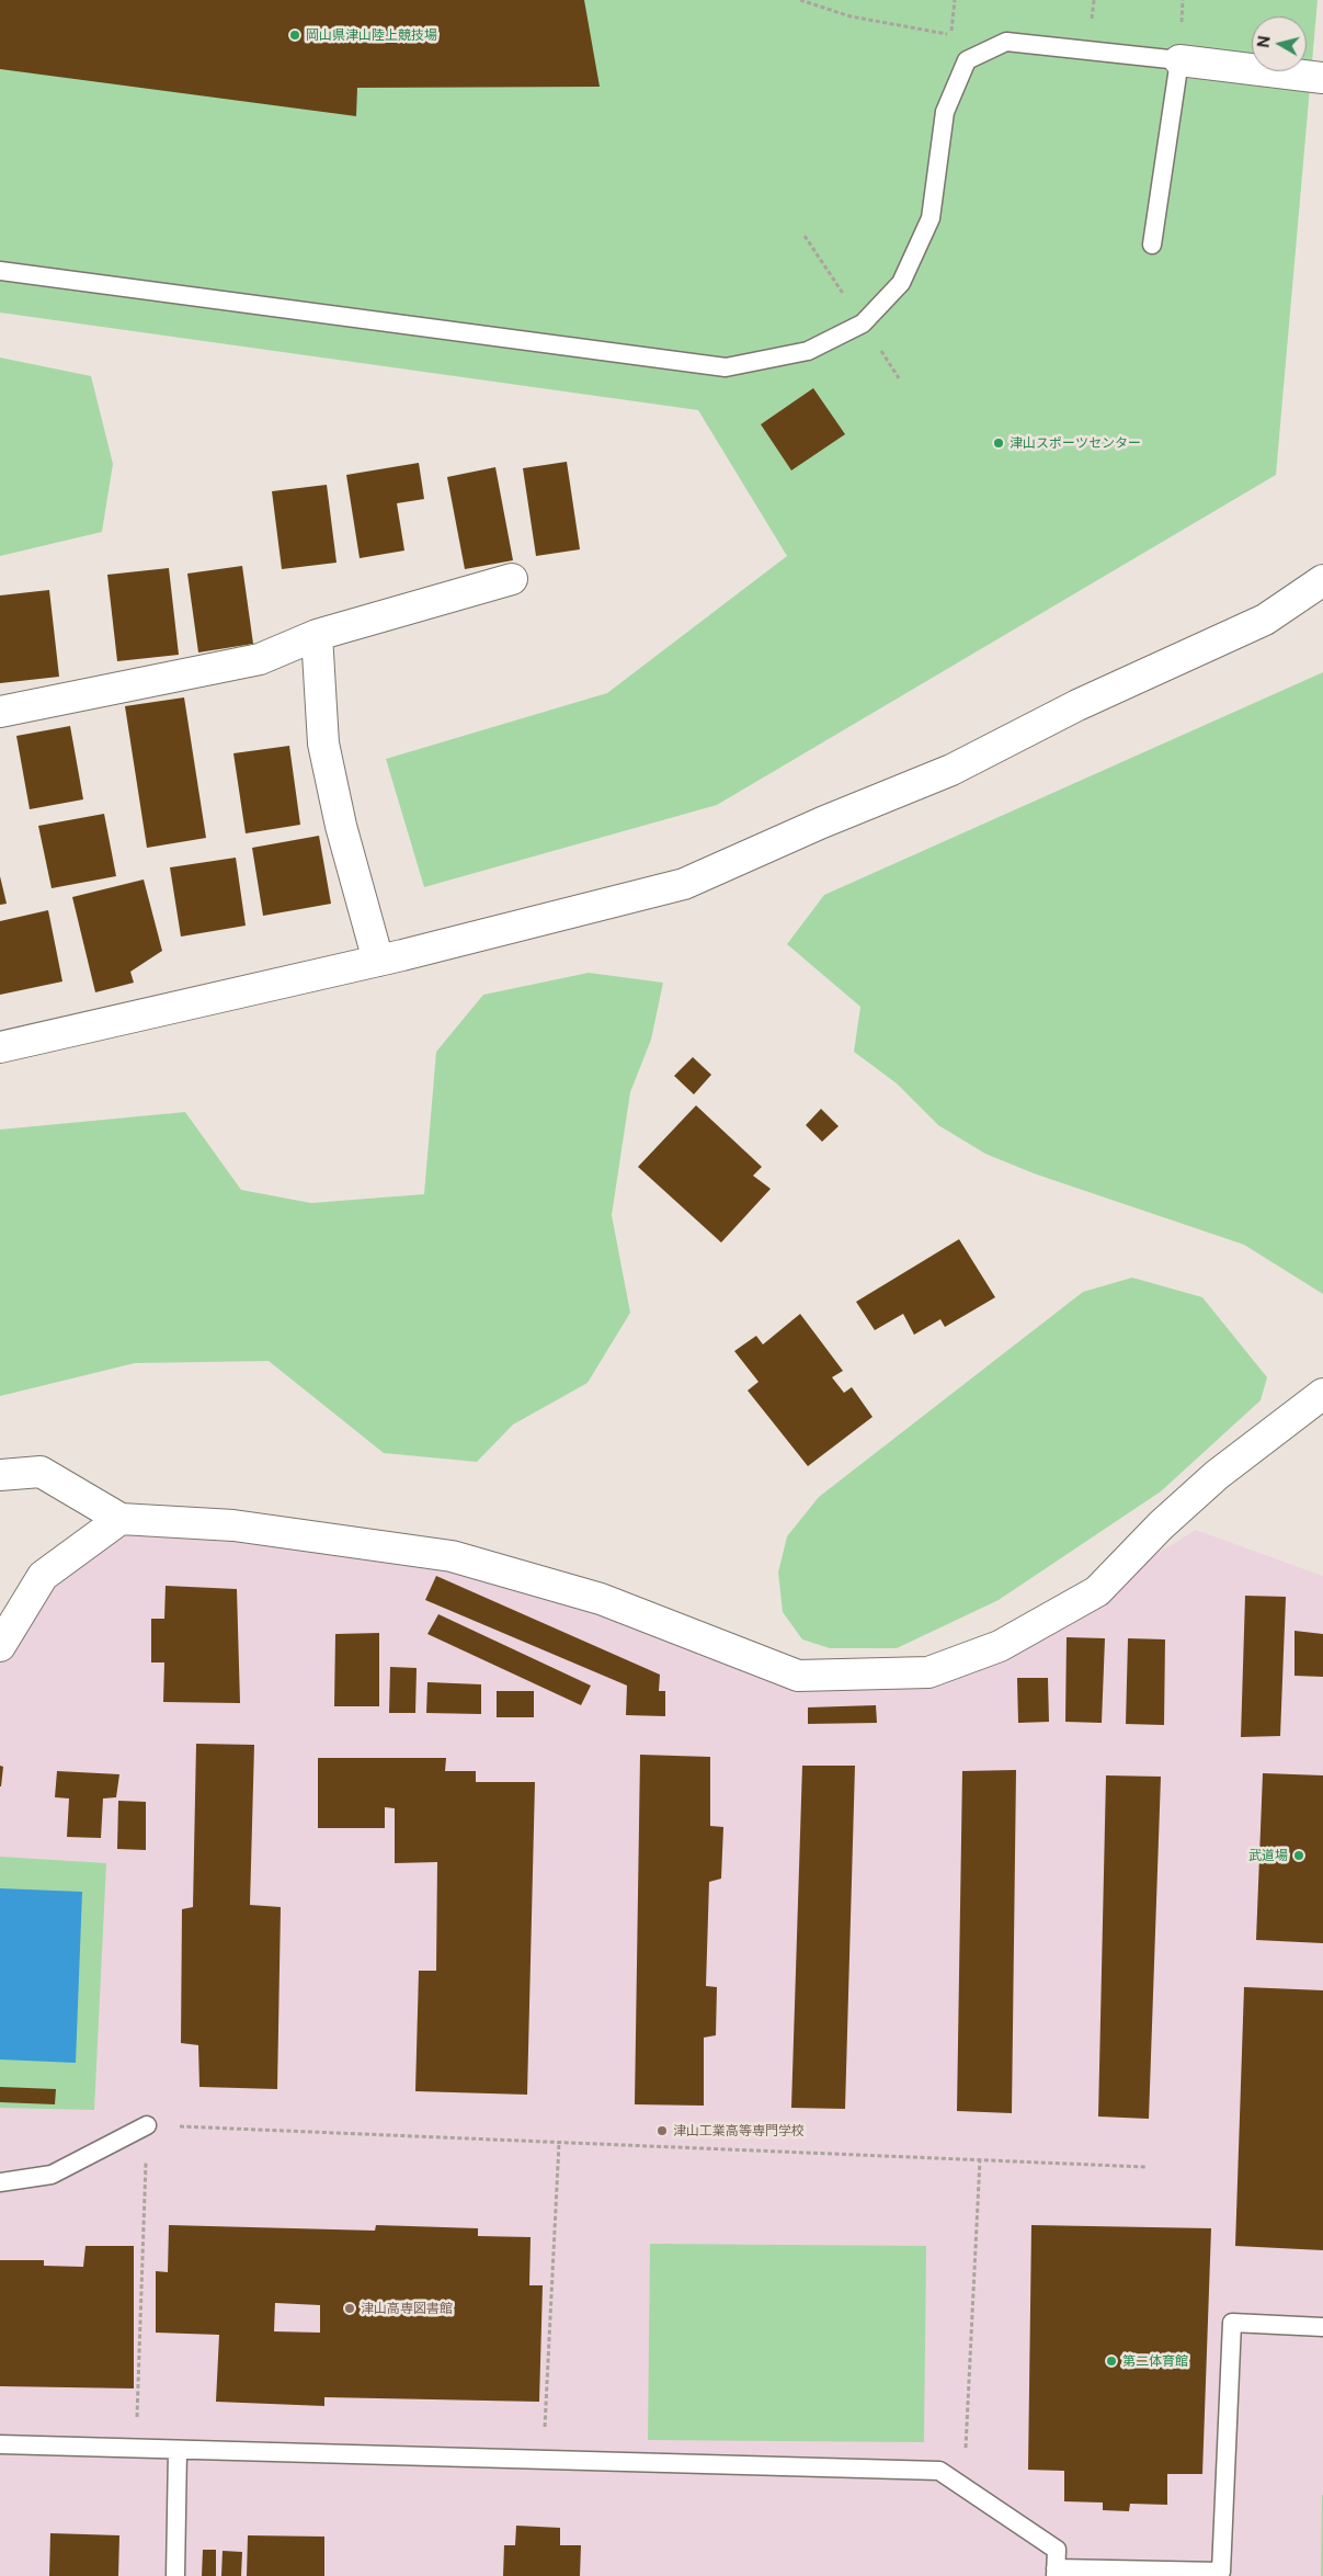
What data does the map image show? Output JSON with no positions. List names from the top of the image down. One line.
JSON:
{"places":["岡山県津山陸上競技場","津山スポーツセンター","武道場","津山工業高等専門学校","津山高専図書館","第二体育館"],"north":"left"}
